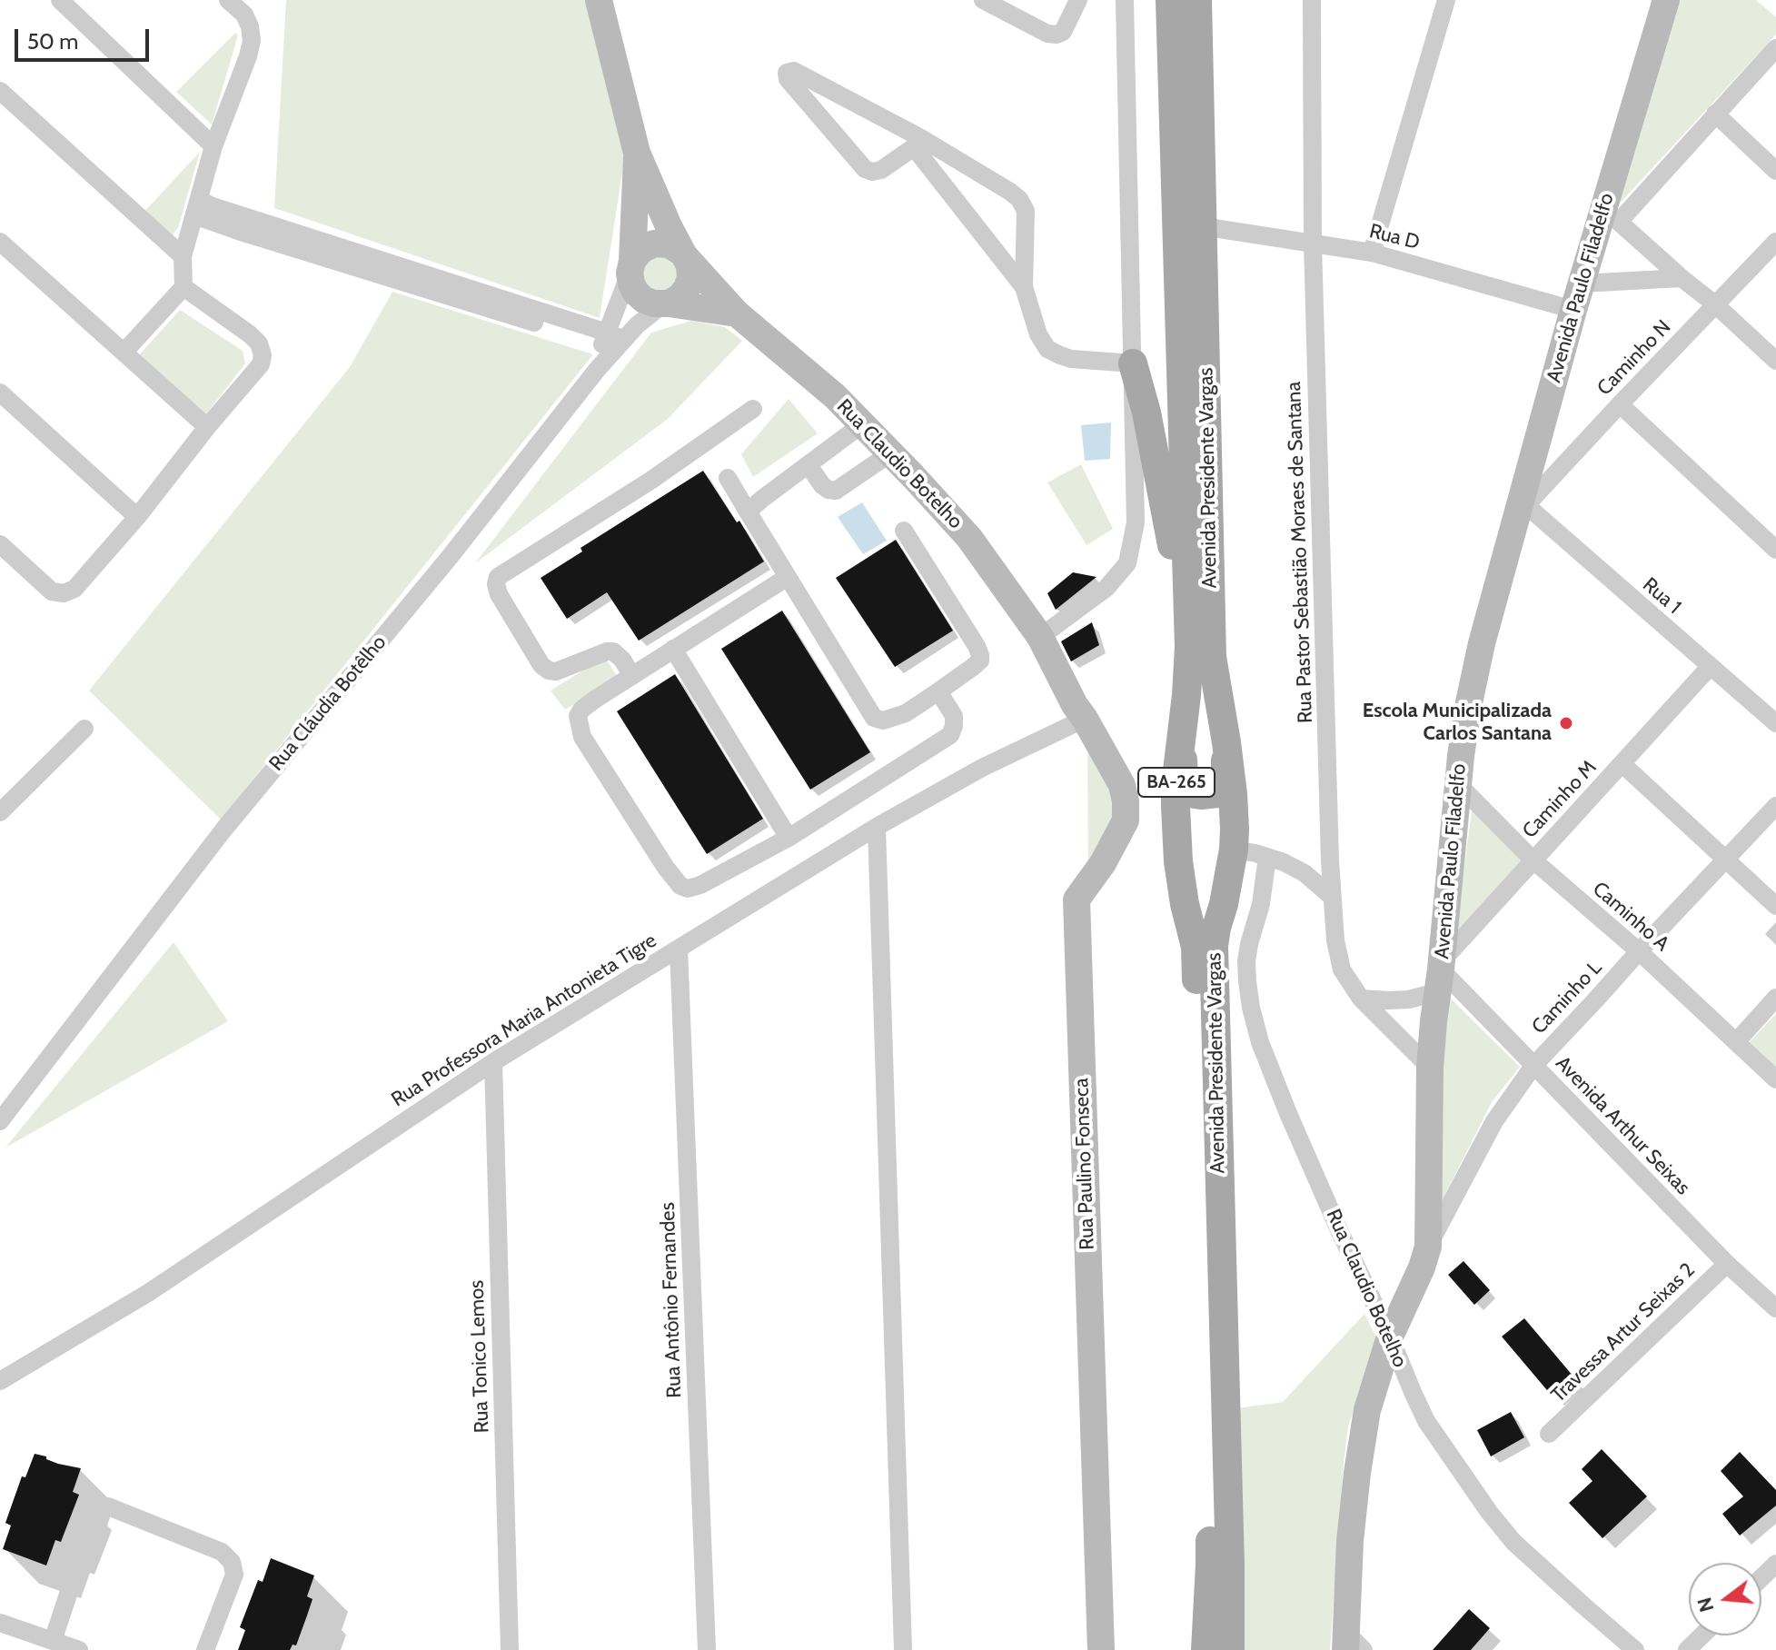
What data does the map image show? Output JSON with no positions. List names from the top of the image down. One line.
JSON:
{"streets":{"main road":["Avenida Presidente Vargas","BA-265"],"street":["Rua D","Avenida Paulo Filadelfo","Caminho N","Rua Claudio Botelho","Rua Pastor Sebastião Moraes de Santana","Rua 1","Rua Cláudia Botêlho","Caminho M","Caminho A","Caminho L","Rua Professora Maria Antonieta Tigre","Avenida Arthur Seixas","Rua Paulino Fonseca","Rua Antônio Fernandes","Travessa Artur Seixas 2","Rua Tonico Lemos"]},"crossings":[["Rua D","Avenida Paulo Filadelfo"],["Rua D","Avenida Presidente Vargas"],["Rua D","Rua Pastor Sebastião Moraes de Santana"],["Avenida Paulo Filadelfo","Caminho N"],["Avenida Paulo Filadelfo","Rua Claudio Botelho"],["Avenida Paulo Filadelfo","Rua Pastor Sebastião Moraes de Santana"],["Avenida Paulo Filadelfo","Rua 1"],["Avenida Paulo Filadelfo","Caminho M"],["Avenida Paulo Filadelfo","Caminho A"],["Avenida Paulo Filadelfo","Caminho L"],["Avenida Paulo Filadelfo","Avenida Arthur Seixas"],["Caminho N","Rua 1"],["Rua Claudio Botelho","Rua Cláudia Botêlho"],["Rua Claudio Botelho","Rua Professora Maria Antonieta Tigre"],["Rua Claudio Botelho","Rua Paulino Fonseca"],["Rua 1","Caminho M"],["Caminho M","Caminho A"],["Caminho M","Avenida Arthur Seixas"],["Caminho A","Caminho L"],["Caminho L","Avenida Arthur Seixas"],["Rua Professora Maria Antonieta Tigre","Rua Paulino Fonseca"],["Rua Professora Maria Antonieta Tigre","Rua Antônio Fernandes"],["Rua Professora Maria Antonieta Tigre","Rua Tonico Lemos"],["Avenida Arthur Seixas","Travessa Artur Seixas 2"]],"places":["Escola Municipalizada Carlos Santana"],"scale_bar":"50 m","north":"left"}
